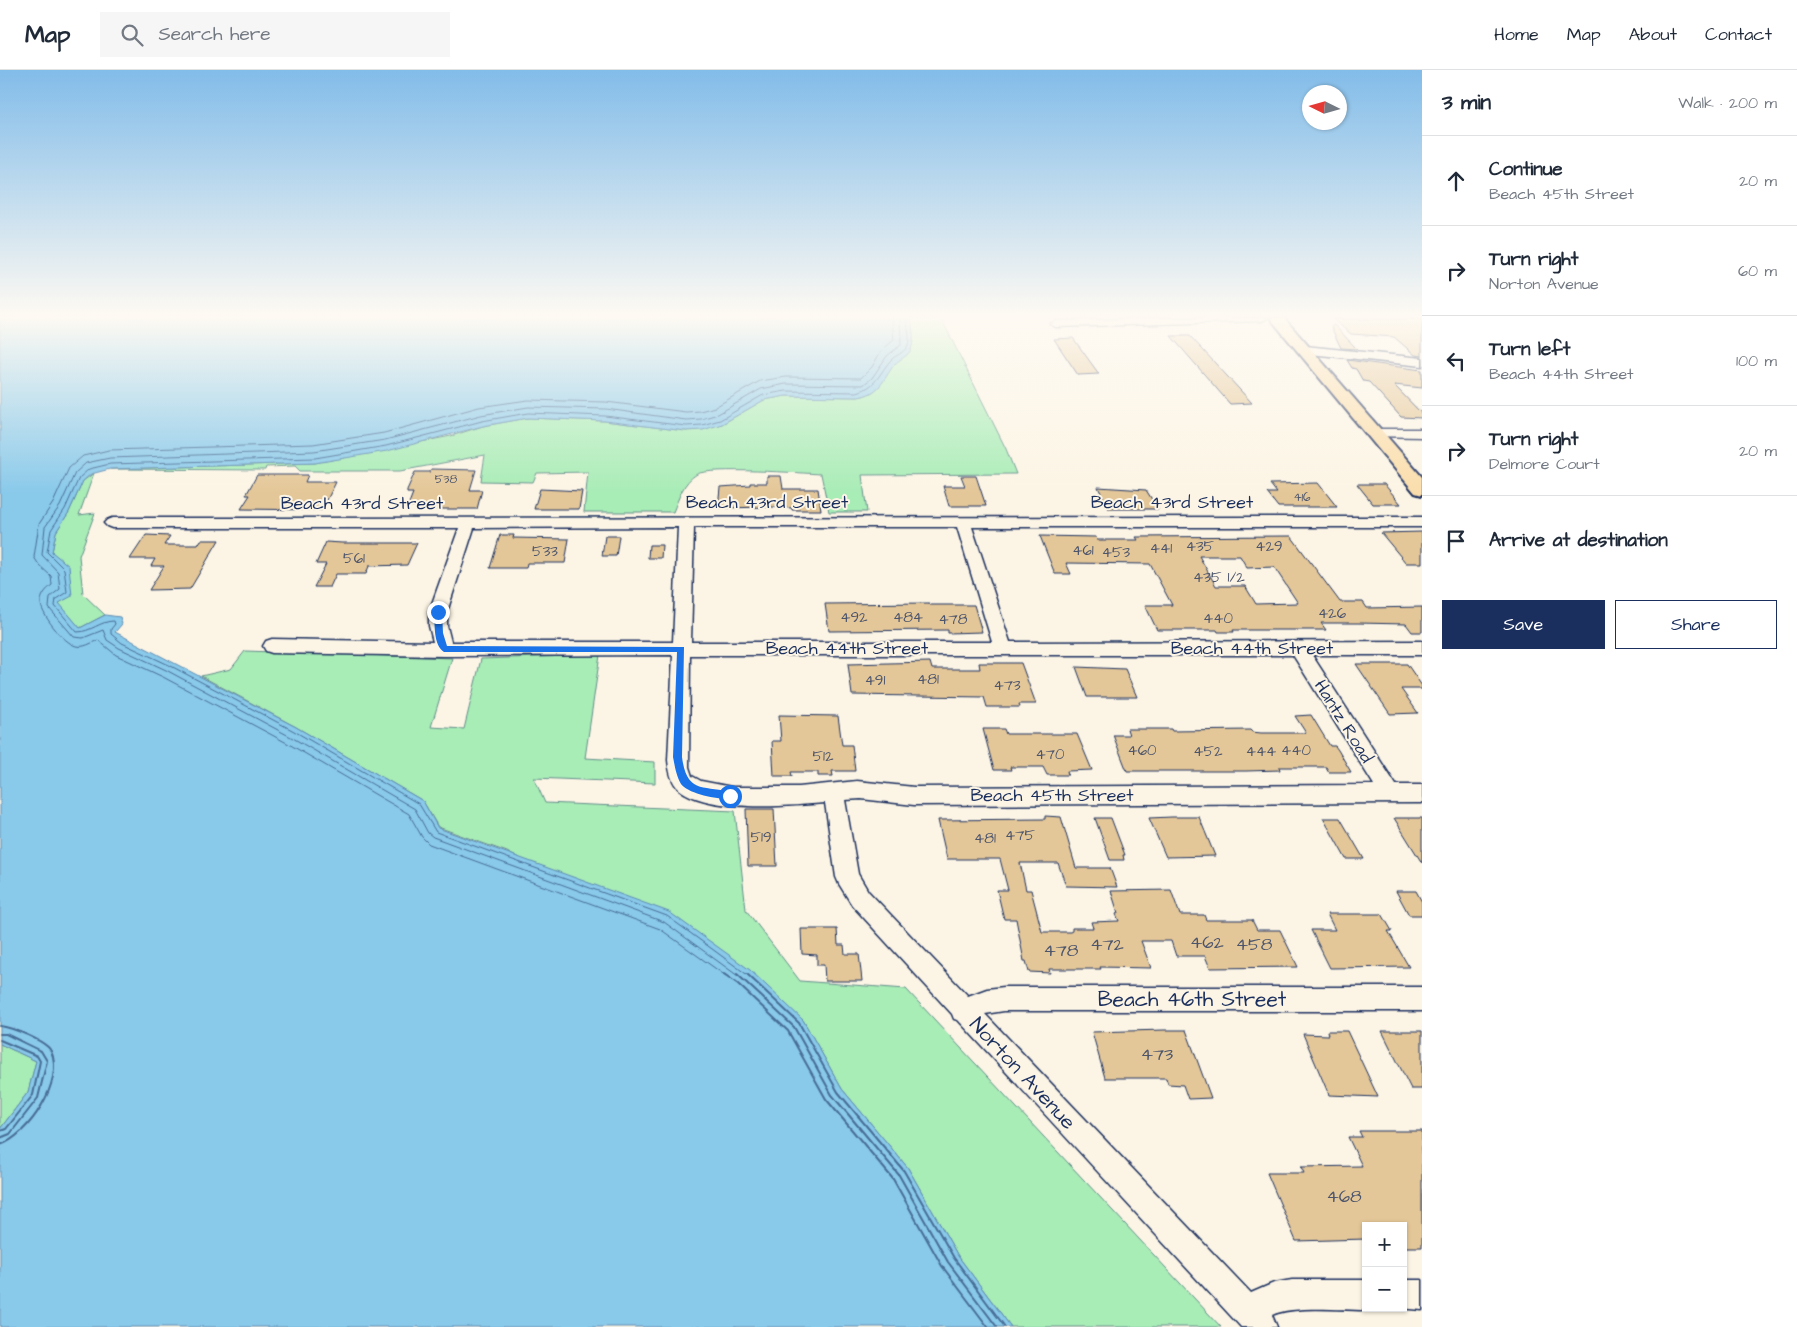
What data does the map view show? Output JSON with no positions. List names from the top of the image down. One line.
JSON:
{"streets":{"street":["Beach 43rd Street","Beach 44th Street","Hantz Road","Beach 45th Street","Beach 46th Street","Norton Avenue"]},"crossings":[["Beach 44th Street","Hantz Road"],["Beach 44th Street","Beach 45th Street"],["Hantz Road","Beach 45th Street"],["Beach 45th Street","Norton Avenue"],["Beach 46th Street","Norton Avenue"]],"house_numbers":["538","416","435","429","441","461","533","453","561","435 1/2","426","492","484","440","478","481","491","473","460","440","452","444","470","512","475","519","481","462","472","458","478","473","468"],"north":"left","page":{"header":"Map","search":"Search here","nav":["Home","Map","About","Contact"],"heading":["3 min","Walk · 200 m"],"list":[["Continue","Beach 45th Street","20 m"],["Turn right","Norton Avenue","60 m"],["Turn left","Beach 44th Street","100 m"],["Turn right","Delmore Court","20 m"],"Arrive at destination"],"buttons":["Save","Share"],"map_buttons":["+","−"]}}
